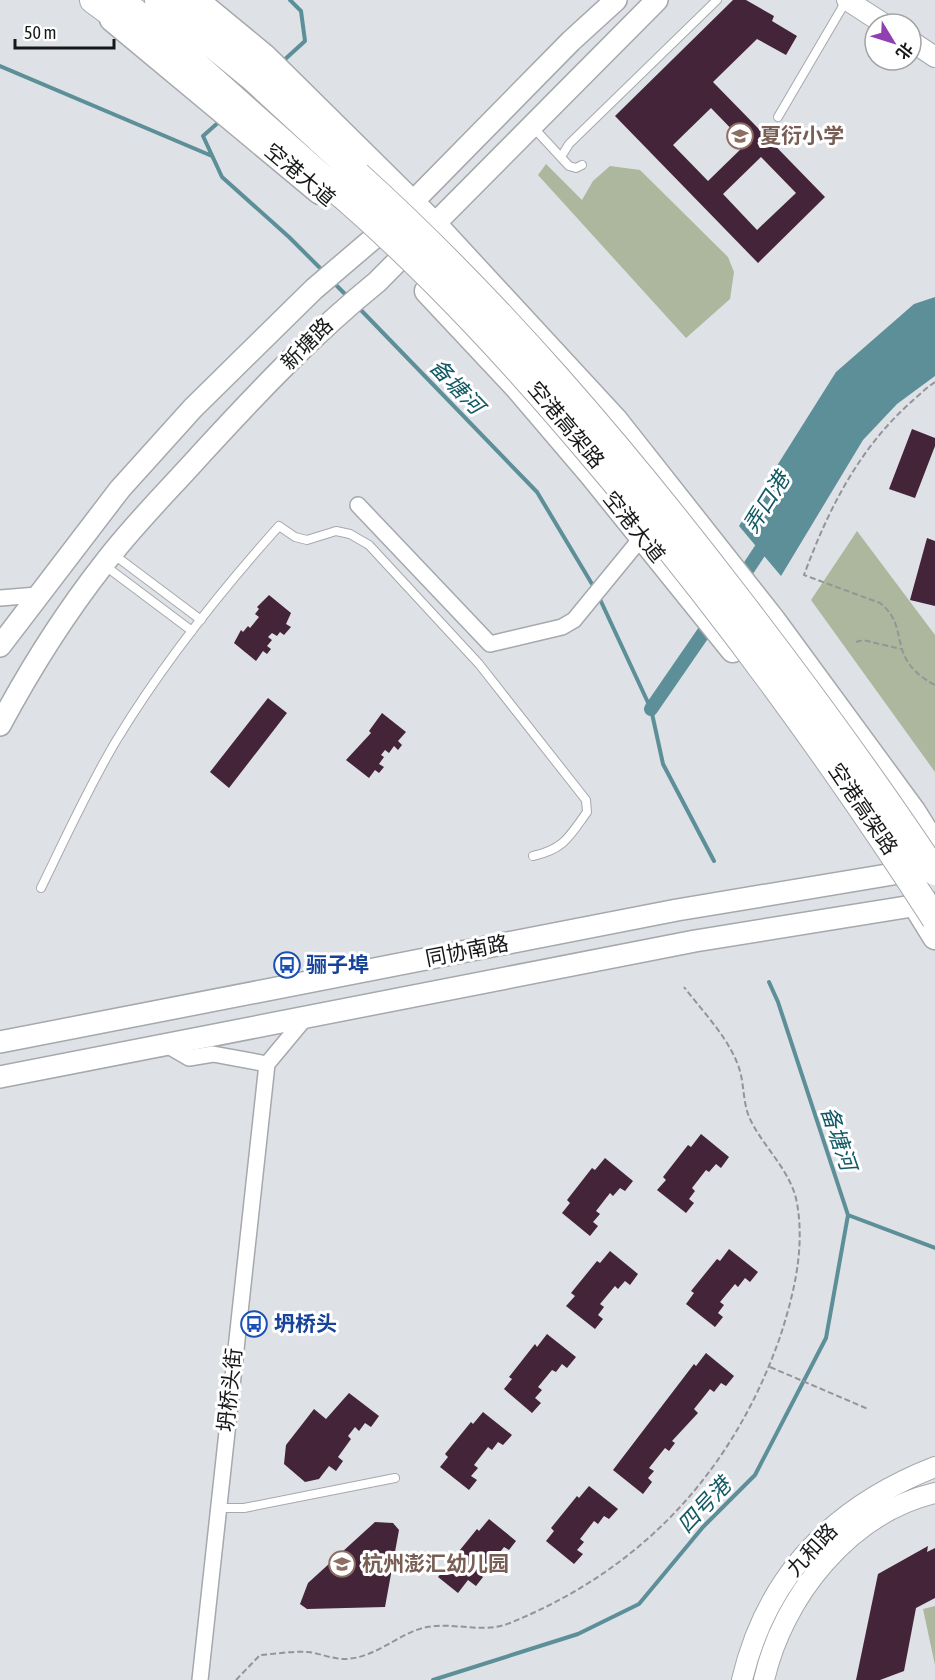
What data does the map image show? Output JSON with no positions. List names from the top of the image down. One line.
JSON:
{"streets":{"highway":["空港高架路"],"main road":["空港大道","新塘路","同协南路"],"street":["坍桥头街","九和路"]},"crossings":[["空港大道","新塘路"],["空港大道","空港高架路"],["空港大道","同协南路"],["空港高架路","同协南路"]],"water":["备塘河","弄口港","四号港"],"places":{"school or university":["夏衍小学","杭州澎汇幼儿园"],"bus stop":["骊子埠","坍桥头"]},"scale_bar":"50 m","north":"bottom right"}
